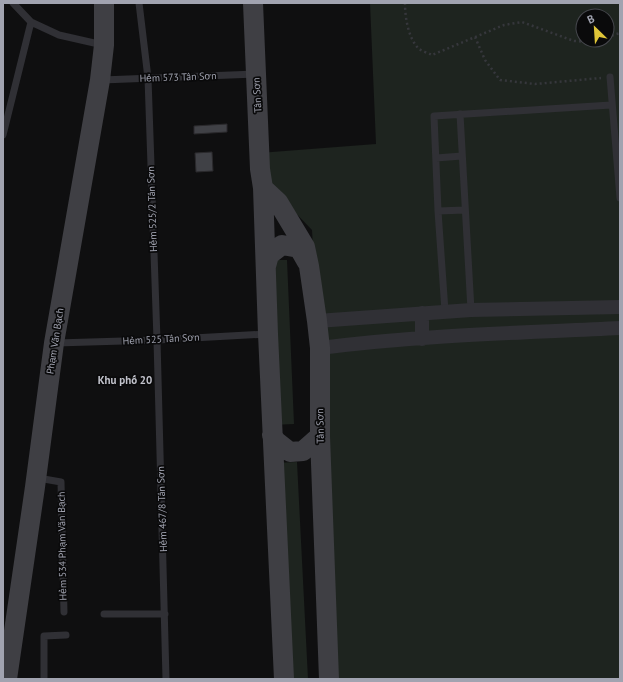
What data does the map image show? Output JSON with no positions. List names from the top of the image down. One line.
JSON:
{"streets":{"street":["Tân Sơn","Phạm Văn Bạch"],"lane":["Hẻm 573 Tân Sơn","Hẻm 525/2 Tân Sơn","Hẻm 525 Tân Sơn","Hẻm 467/8 Tân Sơn","Hẻm 534 Phạm Văn Bạch"]},"crossings":[["Hẻm 573 Tân Sơn","Tân Sơn"],["Hẻm 573 Tân Sơn","Hẻm 525/2 Tân Sơn"],["Hẻm 573 Tân Sơn","Phạm Văn Bạch"],["Tân Sơn","Hẻm 525 Tân Sơn"],["Hẻm 525/2 Tân Sơn","Hẻm 525 Tân Sơn"],["Hẻm 525/2 Tân Sơn","Hẻm 467/8 Tân Sơn"],["Hẻm 525 Tân Sơn","Phạm Văn Bạch"],["Hẻm 525 Tân Sơn","Hẻm 467/8 Tân Sơn"],["Phạm Văn Bạch","Hẻm 534 Phạm Văn Bạch"]],"districts":["Khu phố 20"],"north":"top left"}
